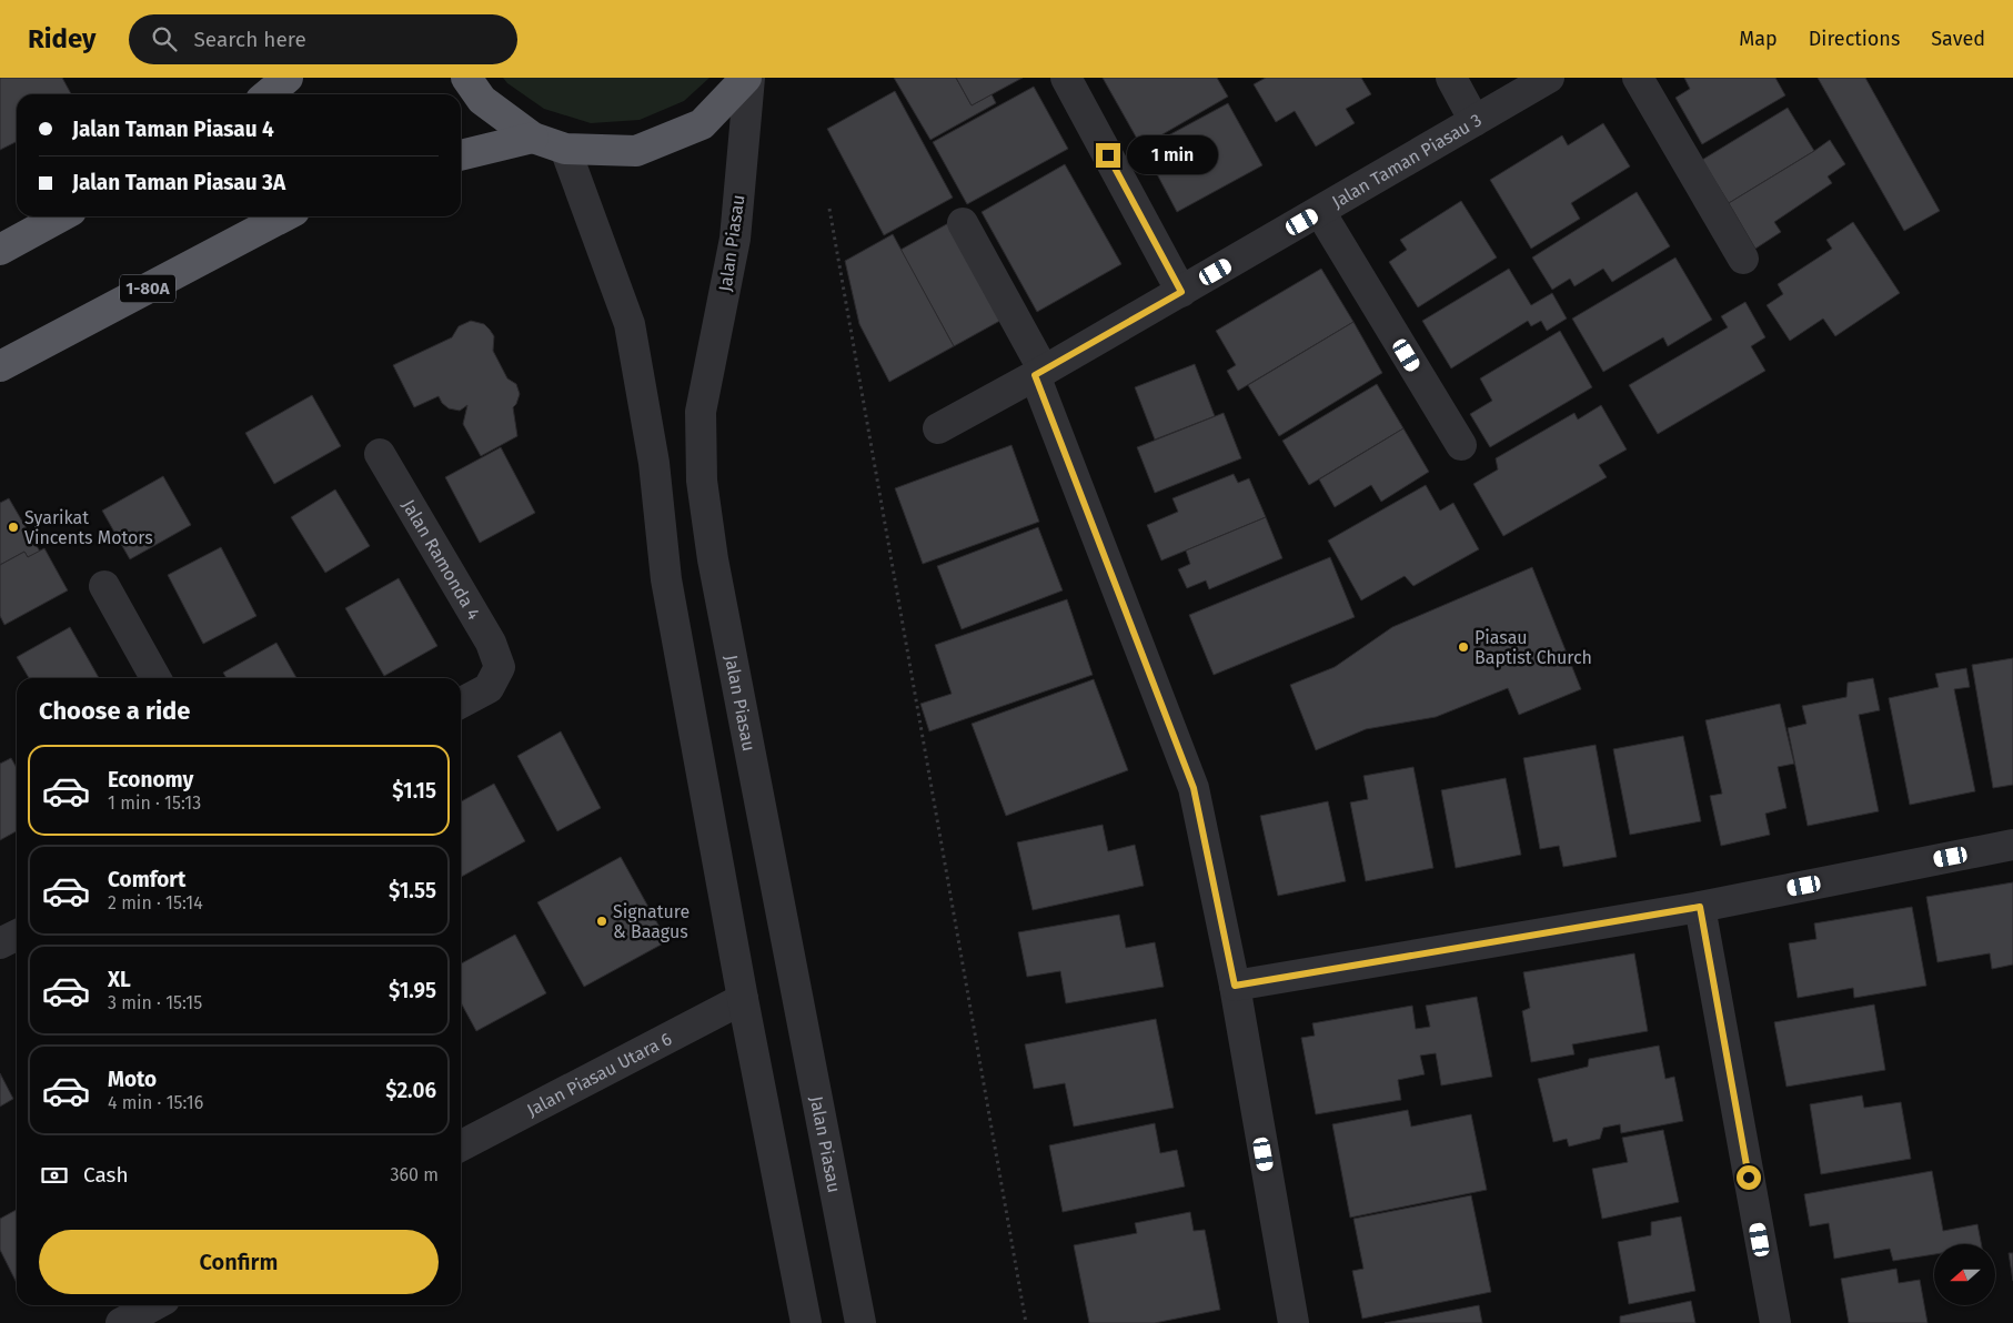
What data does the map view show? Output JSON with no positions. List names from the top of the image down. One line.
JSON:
{"streets":{"highway":["1-80A"],"street":["Jalan Taman Piasau 3","Jalan Piasau","Jalan Ramonda 4","Jalan Piasau Utara 6"]},"places":["Syarikat Vincents Motors","Piasau Baptist Church","Signature & Baagus"],"north":"left","page":{"header":"Ridey","search":"Search here","nav":["Map","Directions","Saved"],"banner":["Jalan Taman Piasau 4","Jalan Taman Piasau 3A"],"bubble":"1 min","heading":"Choose a ride","list":[{"name":"Economy","note":"1 min · 15:13","value":"$1.15"},{"name":"Comfort","note":"2 min · 15:14","value":"$1.55"},{"name":"XL","note":"3 min · 15:15","value":"$1.95"},{"name":"Moto","note":"4 min · 15:16","value":"$2.06"}],"pay":["Cash","360 m"],"buttons":"Confirm"}}
